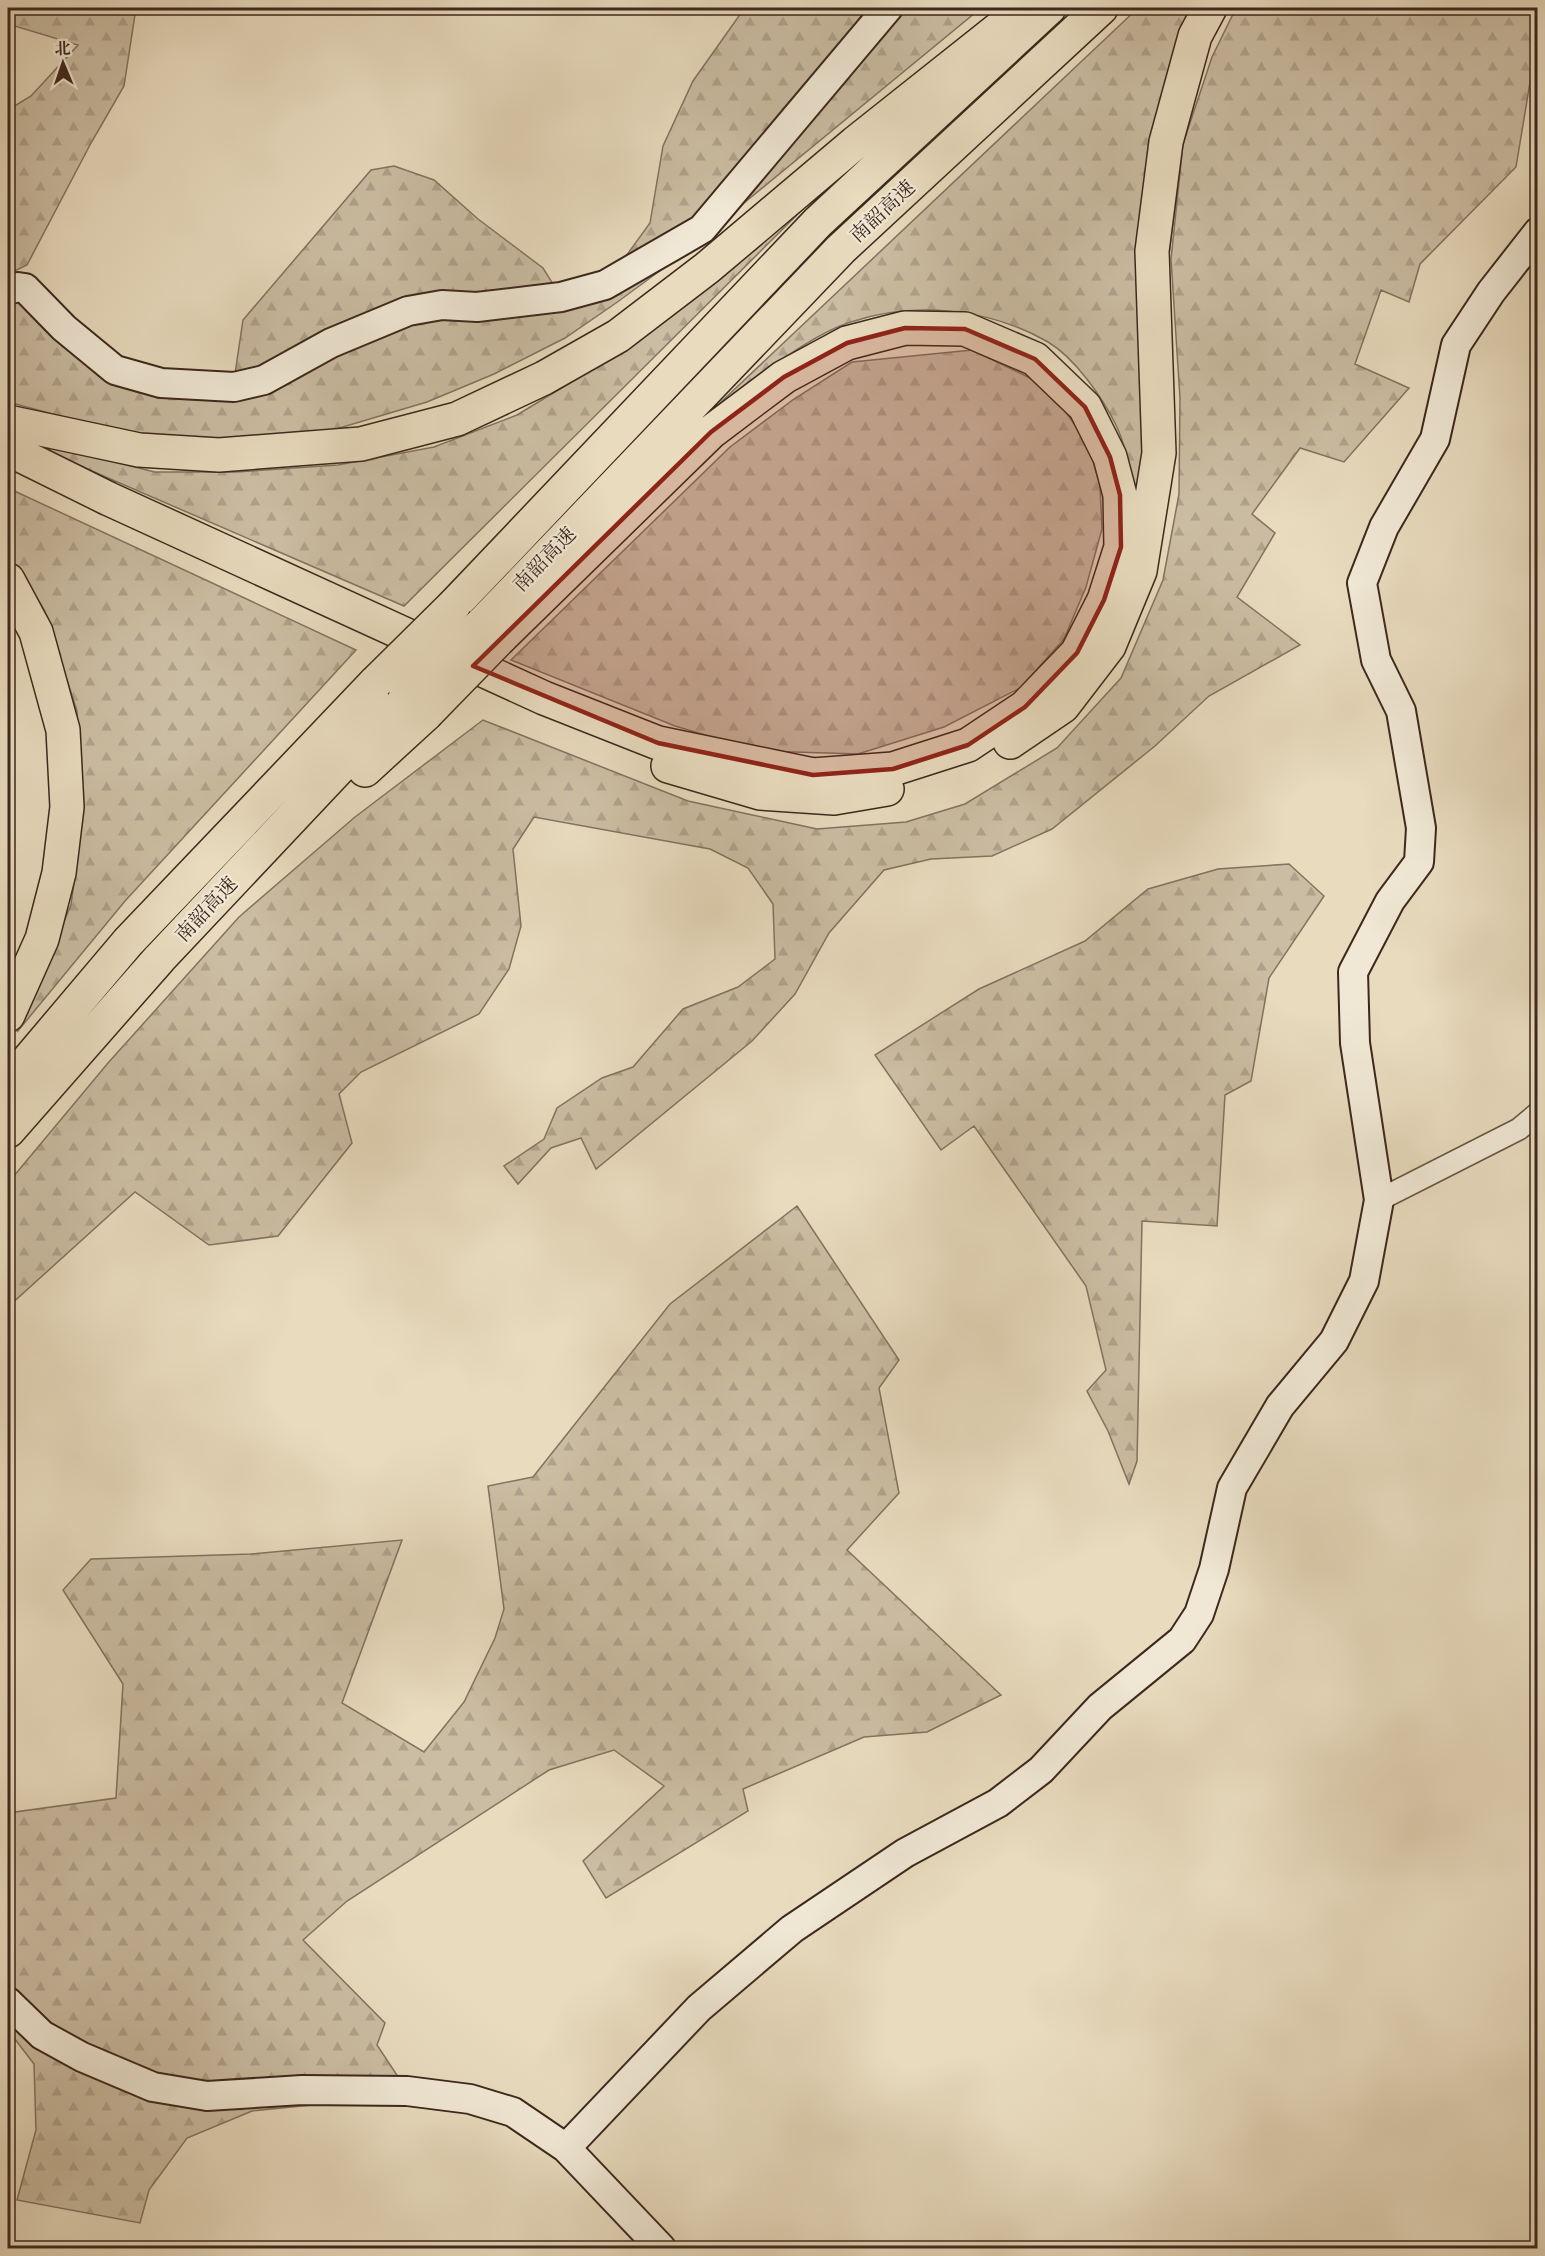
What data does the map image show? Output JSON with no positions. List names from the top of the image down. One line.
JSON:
{"streets":{"highway":["南韶高速"]},"north":"top"}
